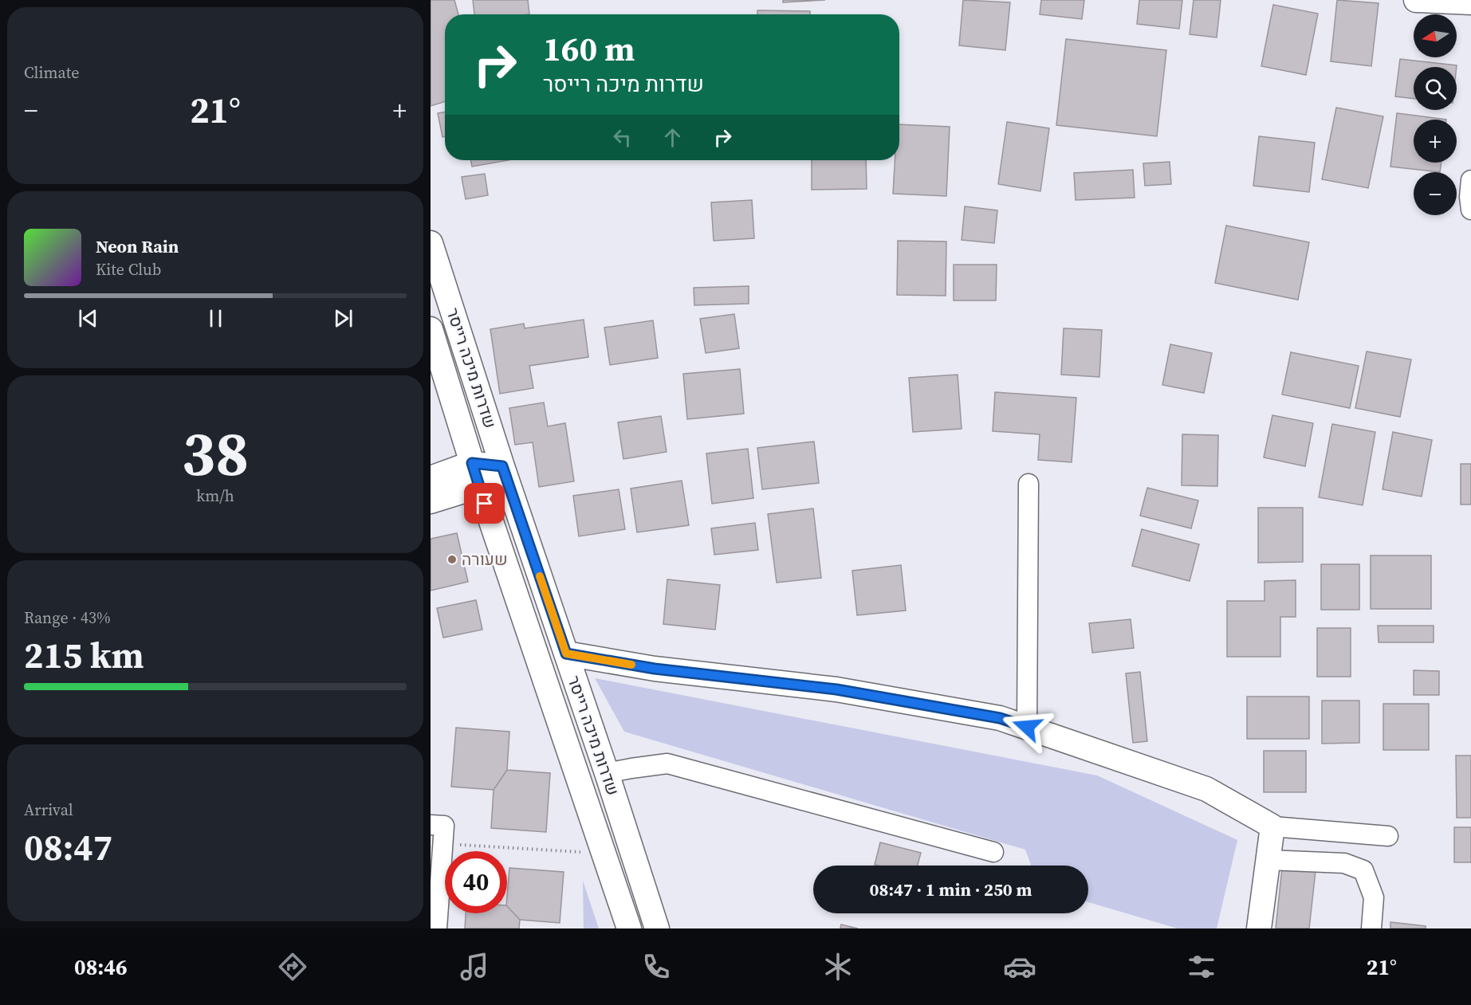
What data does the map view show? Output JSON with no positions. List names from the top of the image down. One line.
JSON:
{"streets":{"street":["שדרות מיכה רייסר"]},"places":["שעורה"],"north":"left","page":{"tile":["Climate",["38","km/h"],["Range · 43%","215 km"],["Arrival","08:47"]],"map_buttons":["+","−"],"turn":["160 m","שדרות מיכה רייסר"],"heat":["−","21°","+"],"song":["Neon Rain","Kite Club"],"limit":"40","trip":"08:47 · 1 min · 250 m","tabs":["08:46","21°"]}}
